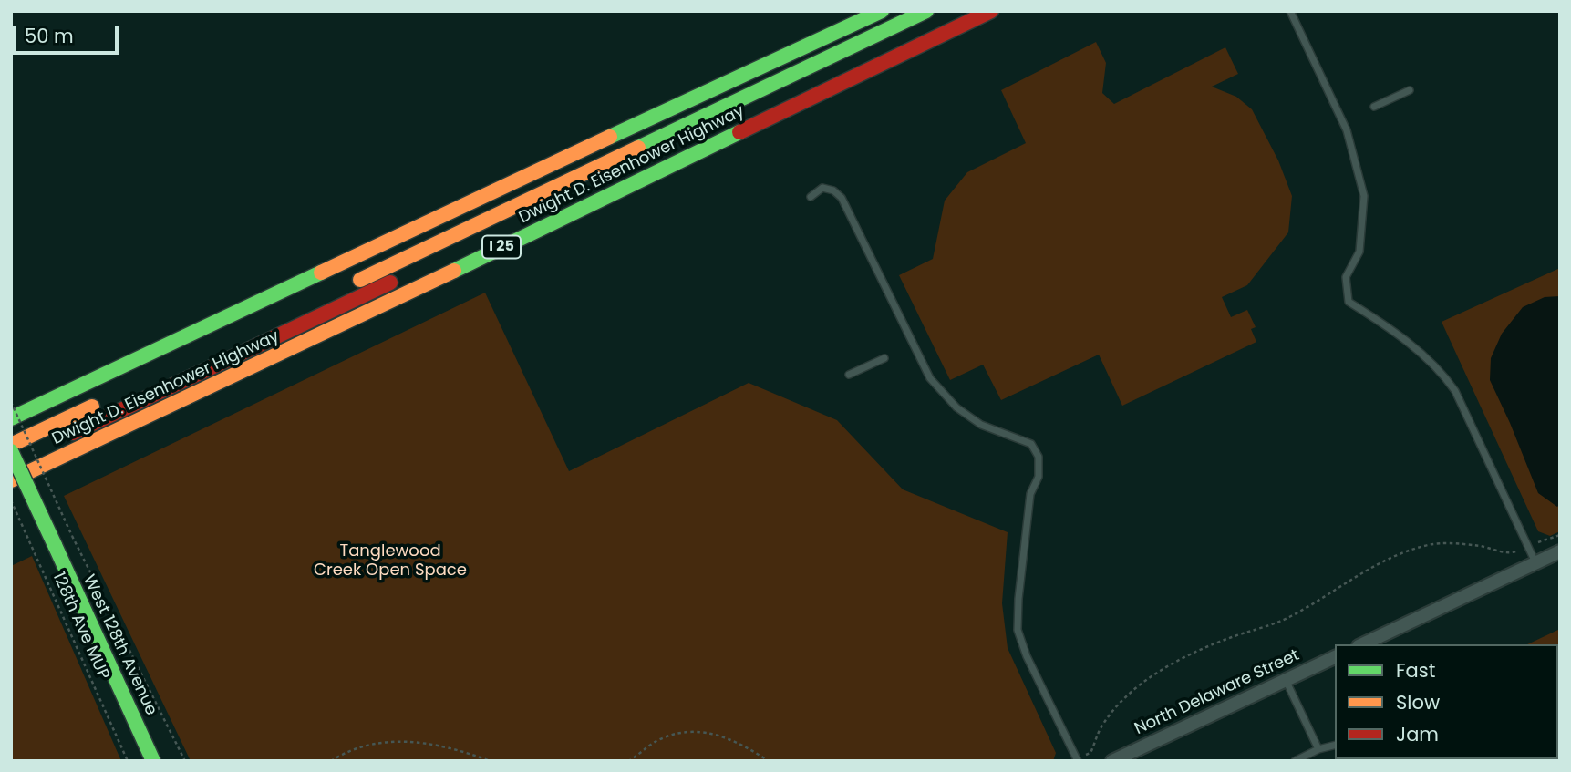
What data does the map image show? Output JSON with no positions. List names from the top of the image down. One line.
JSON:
{"streets":{"main road":["Dwight D. Eisenhower Highway","I 25","West 128th Avenue"],"street":["North Delaware Street"],"path":["128th Ave MUP"]},"parks":["Tanglewood Creek Open Space"],"legend":["Fast","Slow","Jam"],"scale_bar":"50 m"}
